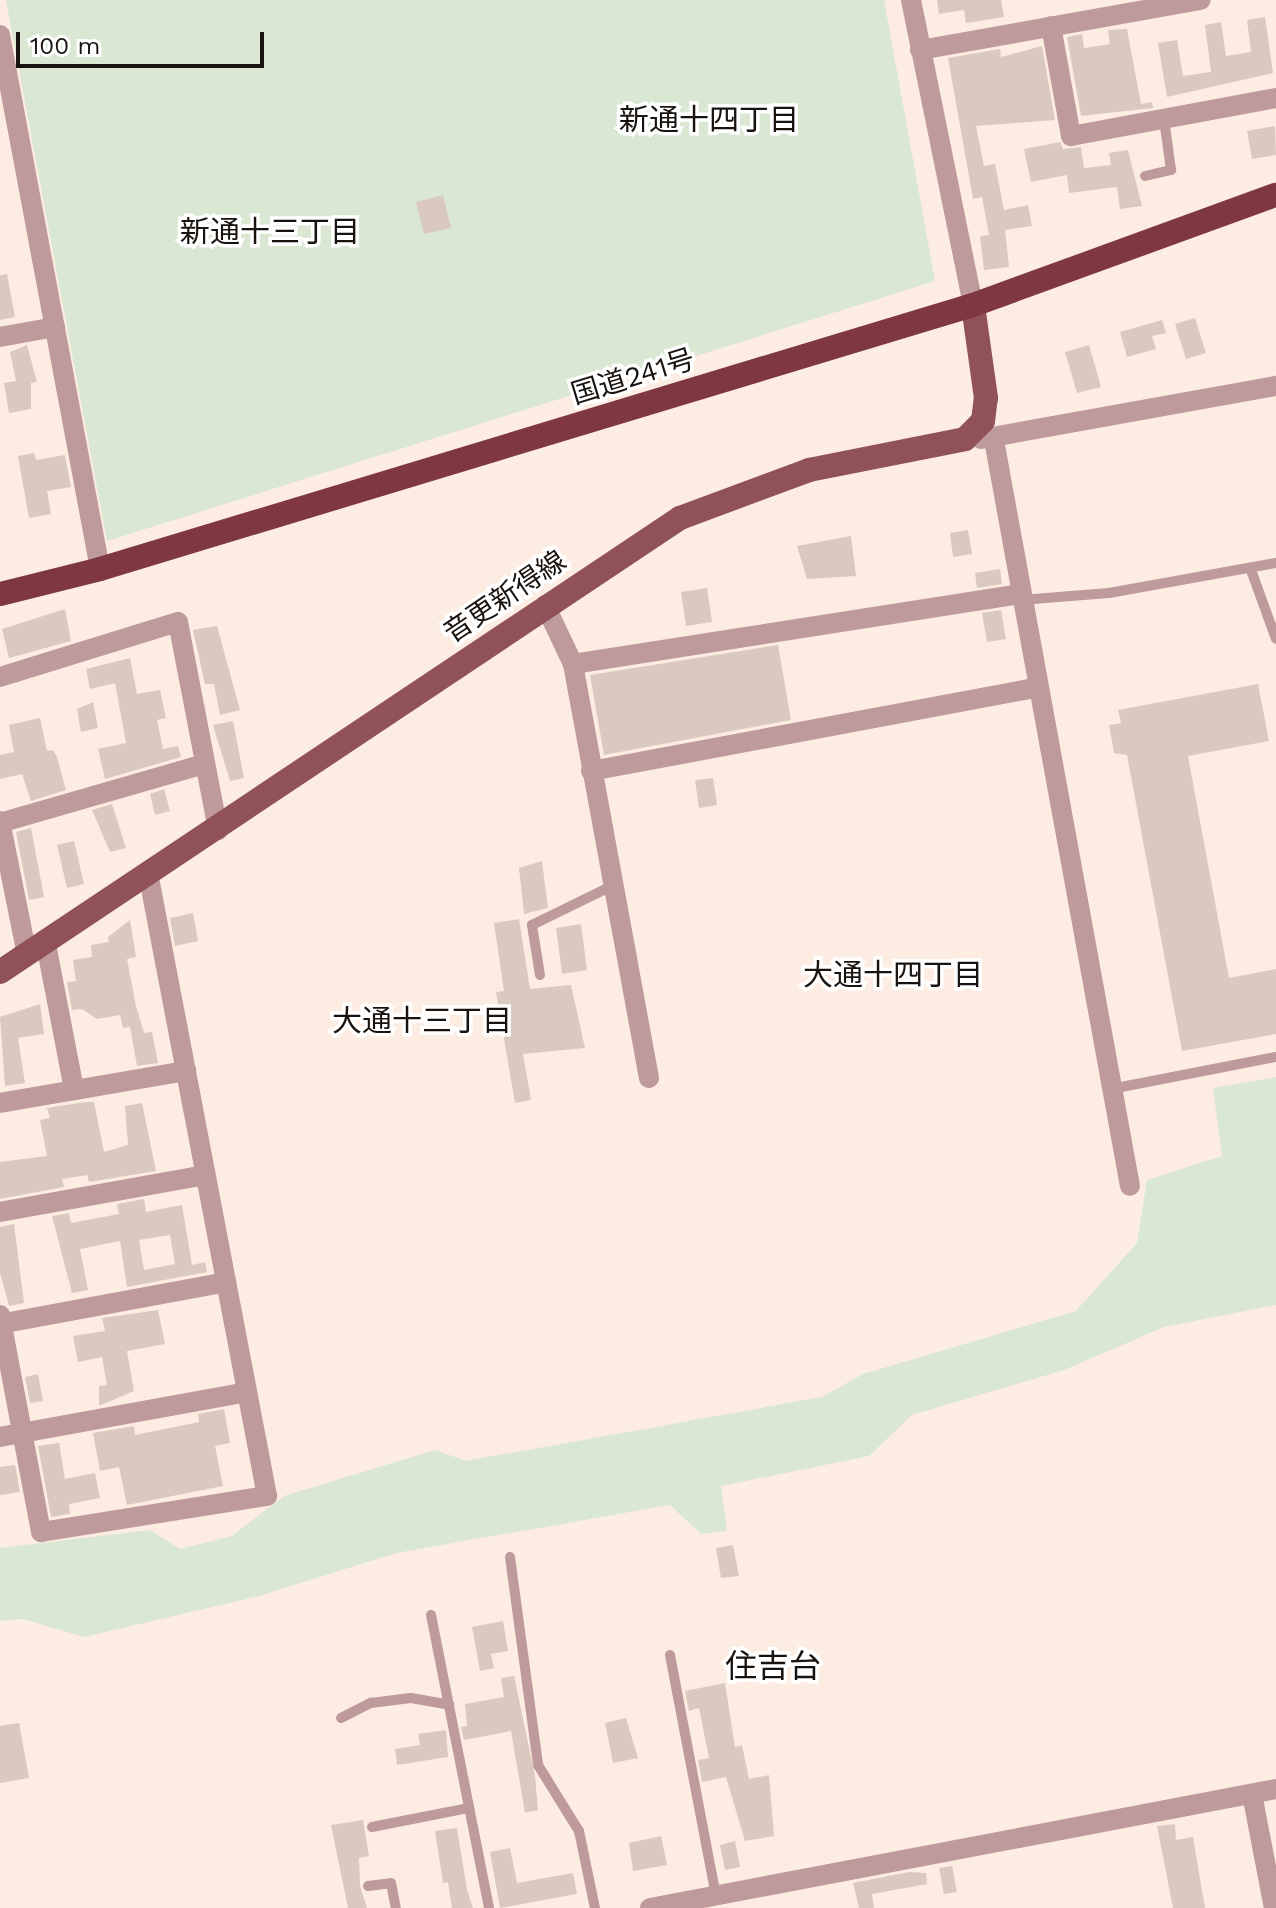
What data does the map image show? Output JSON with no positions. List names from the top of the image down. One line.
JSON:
{"streets":{"highway":["国道241号"],"main road":["音更新得線"]},"districts":["新通十四丁目","新通十三丁目","大通十四丁目","大通十三丁目","住吉台"],"scale_bar":"100 m"}
